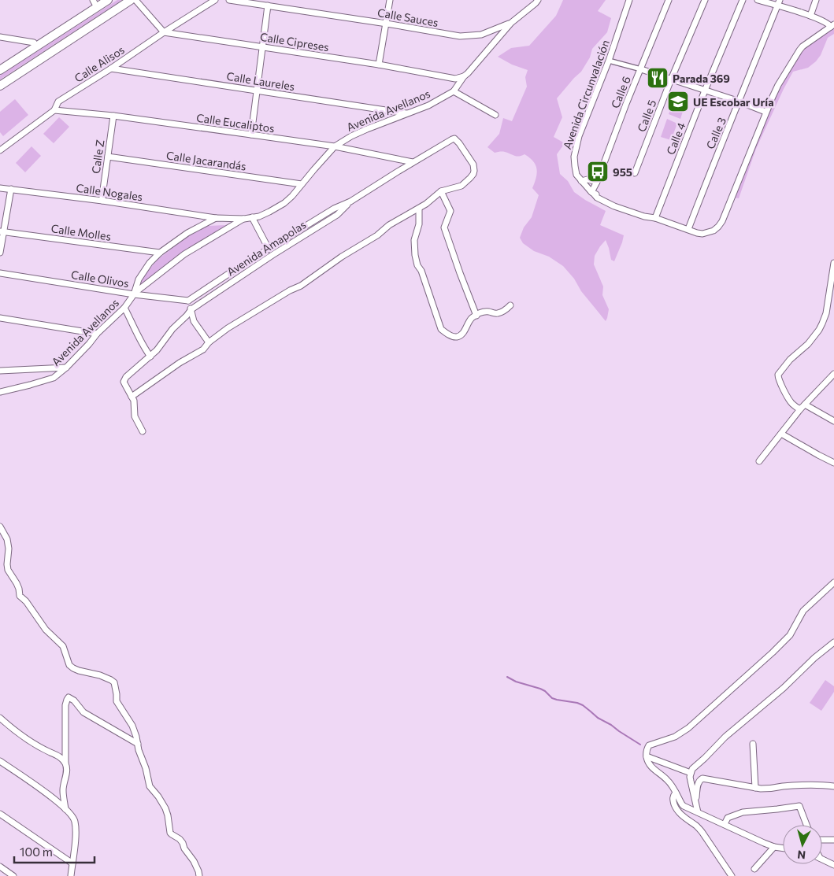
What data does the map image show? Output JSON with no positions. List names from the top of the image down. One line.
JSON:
{"streets":{"street":["Calle Sauces","Calle Cipreses","Calle Alisos","Calle Laureles","Calle 6","Avenida Circunvalación","Avenida Avellanos","Calle 5","Calle Eucaliptos","Calle 3","Calle 4","Calle Z","Calle Jacarandás","Calle Nogales","Calle Molles","Avenida Amapolas","Calle Olivos"]},"crossings":[["Calle Sauces","Avenida Avellanos"],["Calle Cipreses","Calle Alisos"],["Calle Cipreses","Avenida Avellanos"],["Calle Alisos","Calle Laureles"],["Calle Alisos","Calle Eucaliptos"],["Calle Laureles","Avenida Avellanos"],["Calle 6","Avenida Circunvalación"],["Avenida Avellanos","Calle Eucaliptos"],["Avenida Avellanos","Calle Jacarandás"],["Avenida Avellanos","Calle Nogales"],["Avenida Avellanos","Calle Molles"],["Avenida Avellanos","Calle Olivos"],["Calle Eucaliptos","Calle Z"],["Calle Eucaliptos","Avenida Amapolas"],["Calle Z","Calle Jacarandás"],["Calle Z","Calle Nogales"],["Avenida Amapolas","Calle Olivos"]],"places":{"restaurant":["Parada 369"],"school or university":["UE Escobar Uría"],"bus stop":["955"]},"scale_bar":"100 m","north":"bottom"}
